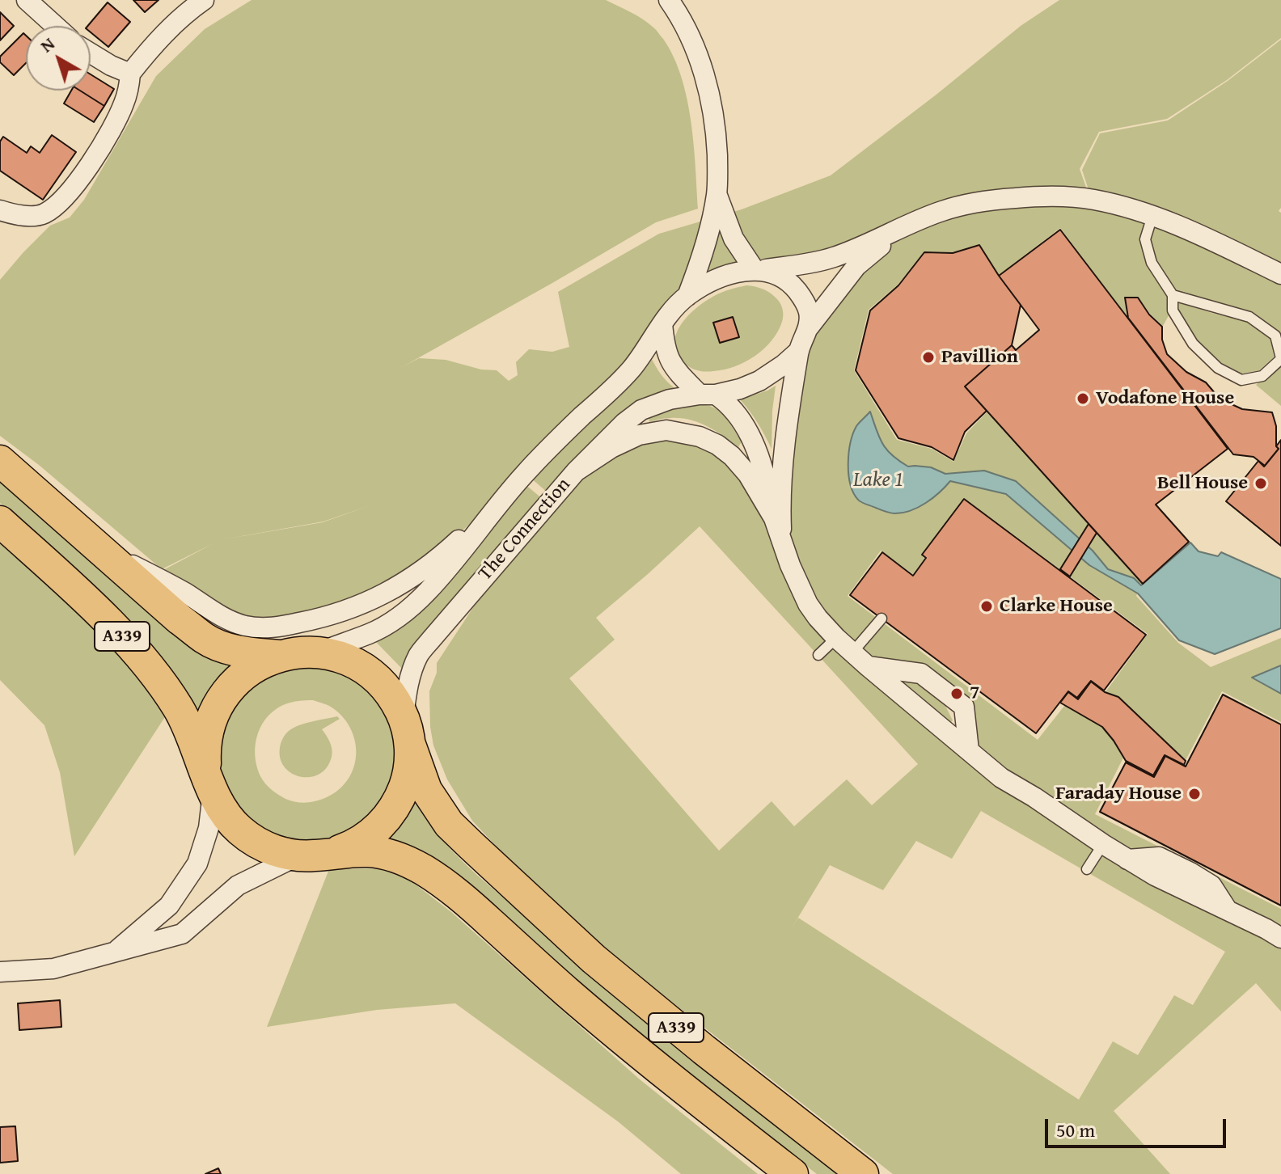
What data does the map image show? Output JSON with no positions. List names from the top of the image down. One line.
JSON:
{"streets":{"highway":["A339"],"street":["The Connection"]},"crossings":[["The Connection","A339"]],"water":["Lake 1"],"places":["Pavillion","Vodafone House","Bell House","Clarke House","7","Faraday House"],"scale_bar":"50 m","north":"top left"}
